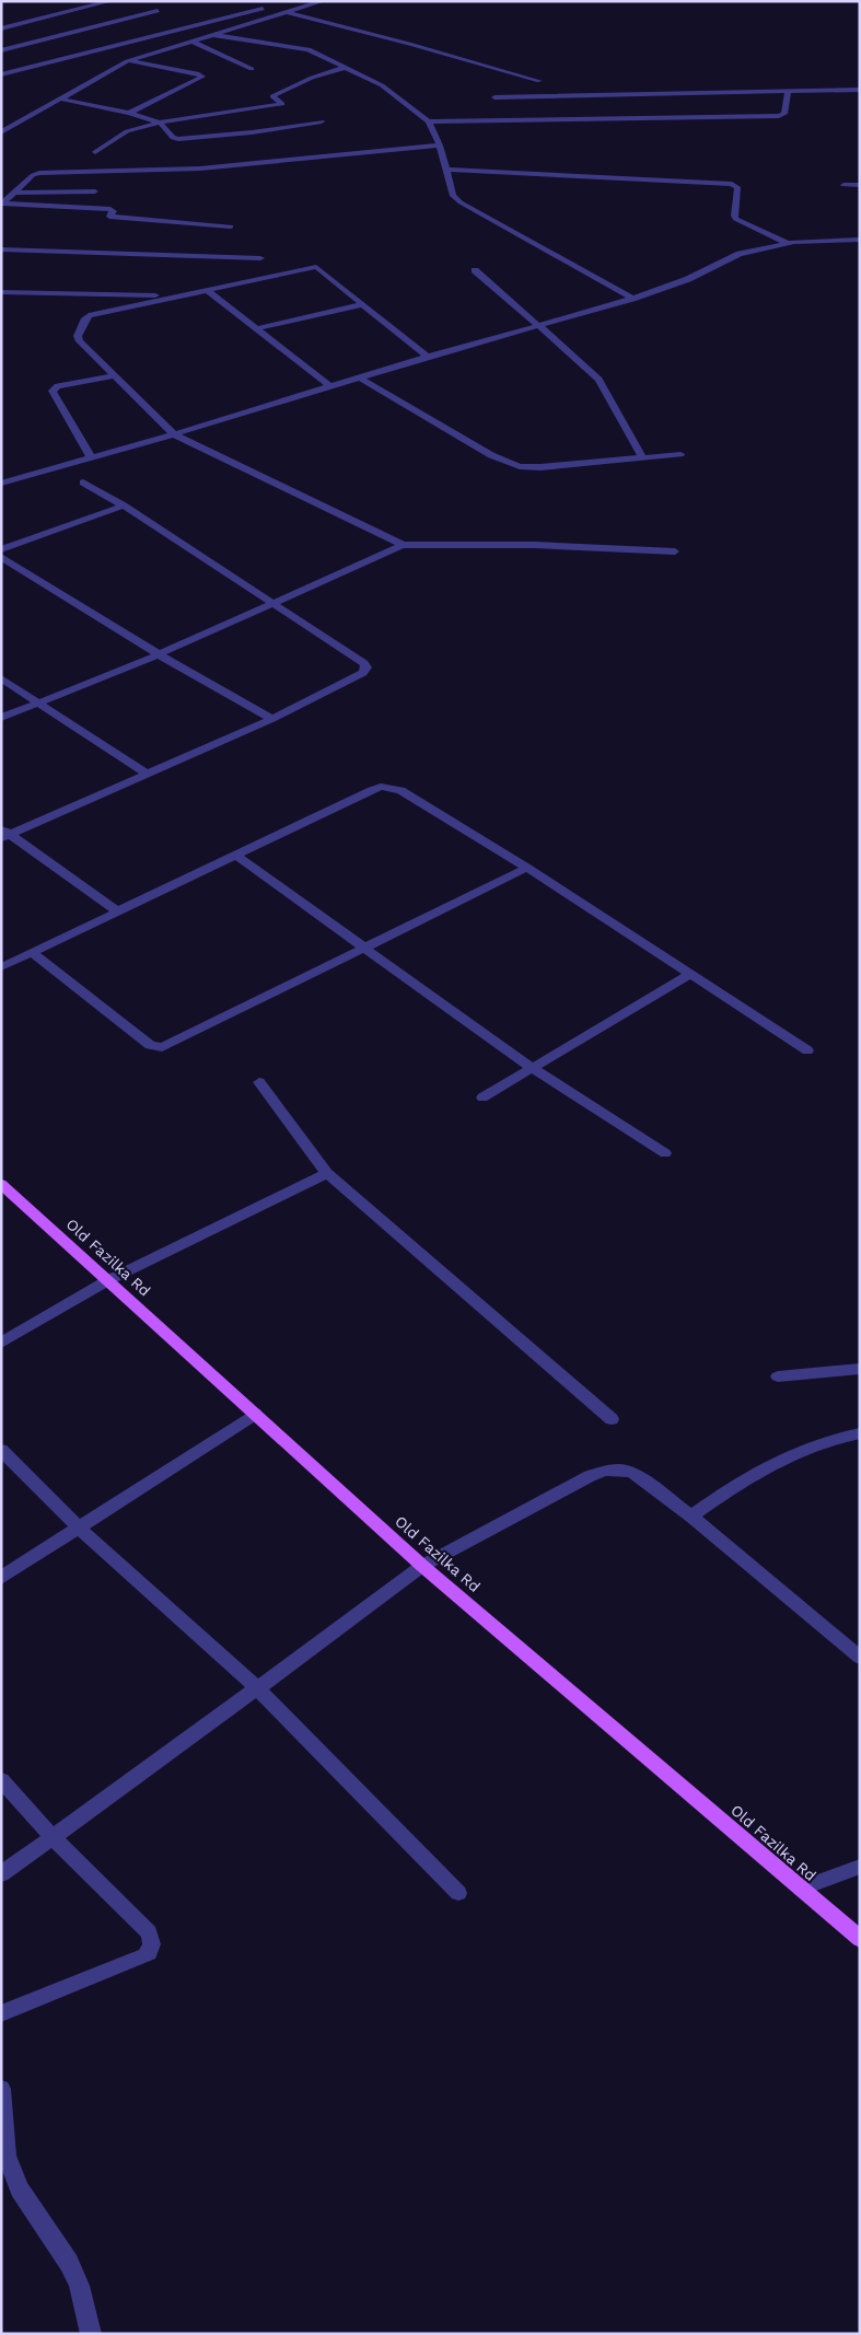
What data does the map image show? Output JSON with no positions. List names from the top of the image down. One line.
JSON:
{"streets":{"main road":["Old Fazilka Rd"]}}
